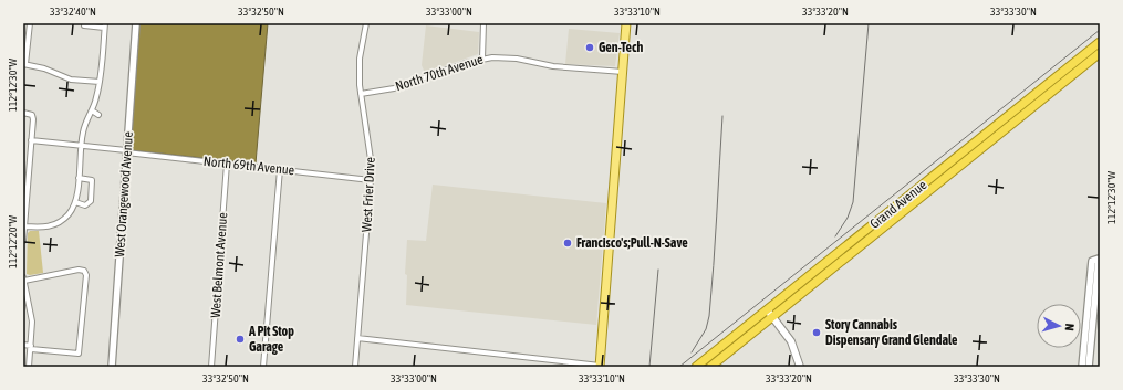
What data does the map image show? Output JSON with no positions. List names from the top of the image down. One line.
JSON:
{"streets":{"highway":["Grand Avenue"],"street":["North 70th Avenue","North 69th Avenue","West Orangewood Avenue","West Frier Drive","West Belmont Avenue"]},"crossings":[["North 70th Avenue","West Frier Drive"],["North 69th Avenue","West Orangewood Avenue"],["North 69th Avenue","West Frier Drive"],["North 69th Avenue","West Belmont Avenue"]],"places":["Gen-Tech","Francisco's;Pull-N-Save","Story Cannabis Dispensary Grand Glendale","A Pit Stop Garage"],"north":"right","coordinates":["33°32'40\"N","33°32'50\"N","33°33'00\"N","33°33'10\"N","33°33'20\"N","33°33'30\"N","112°12'30\"W","112°12'20\"W"]}
